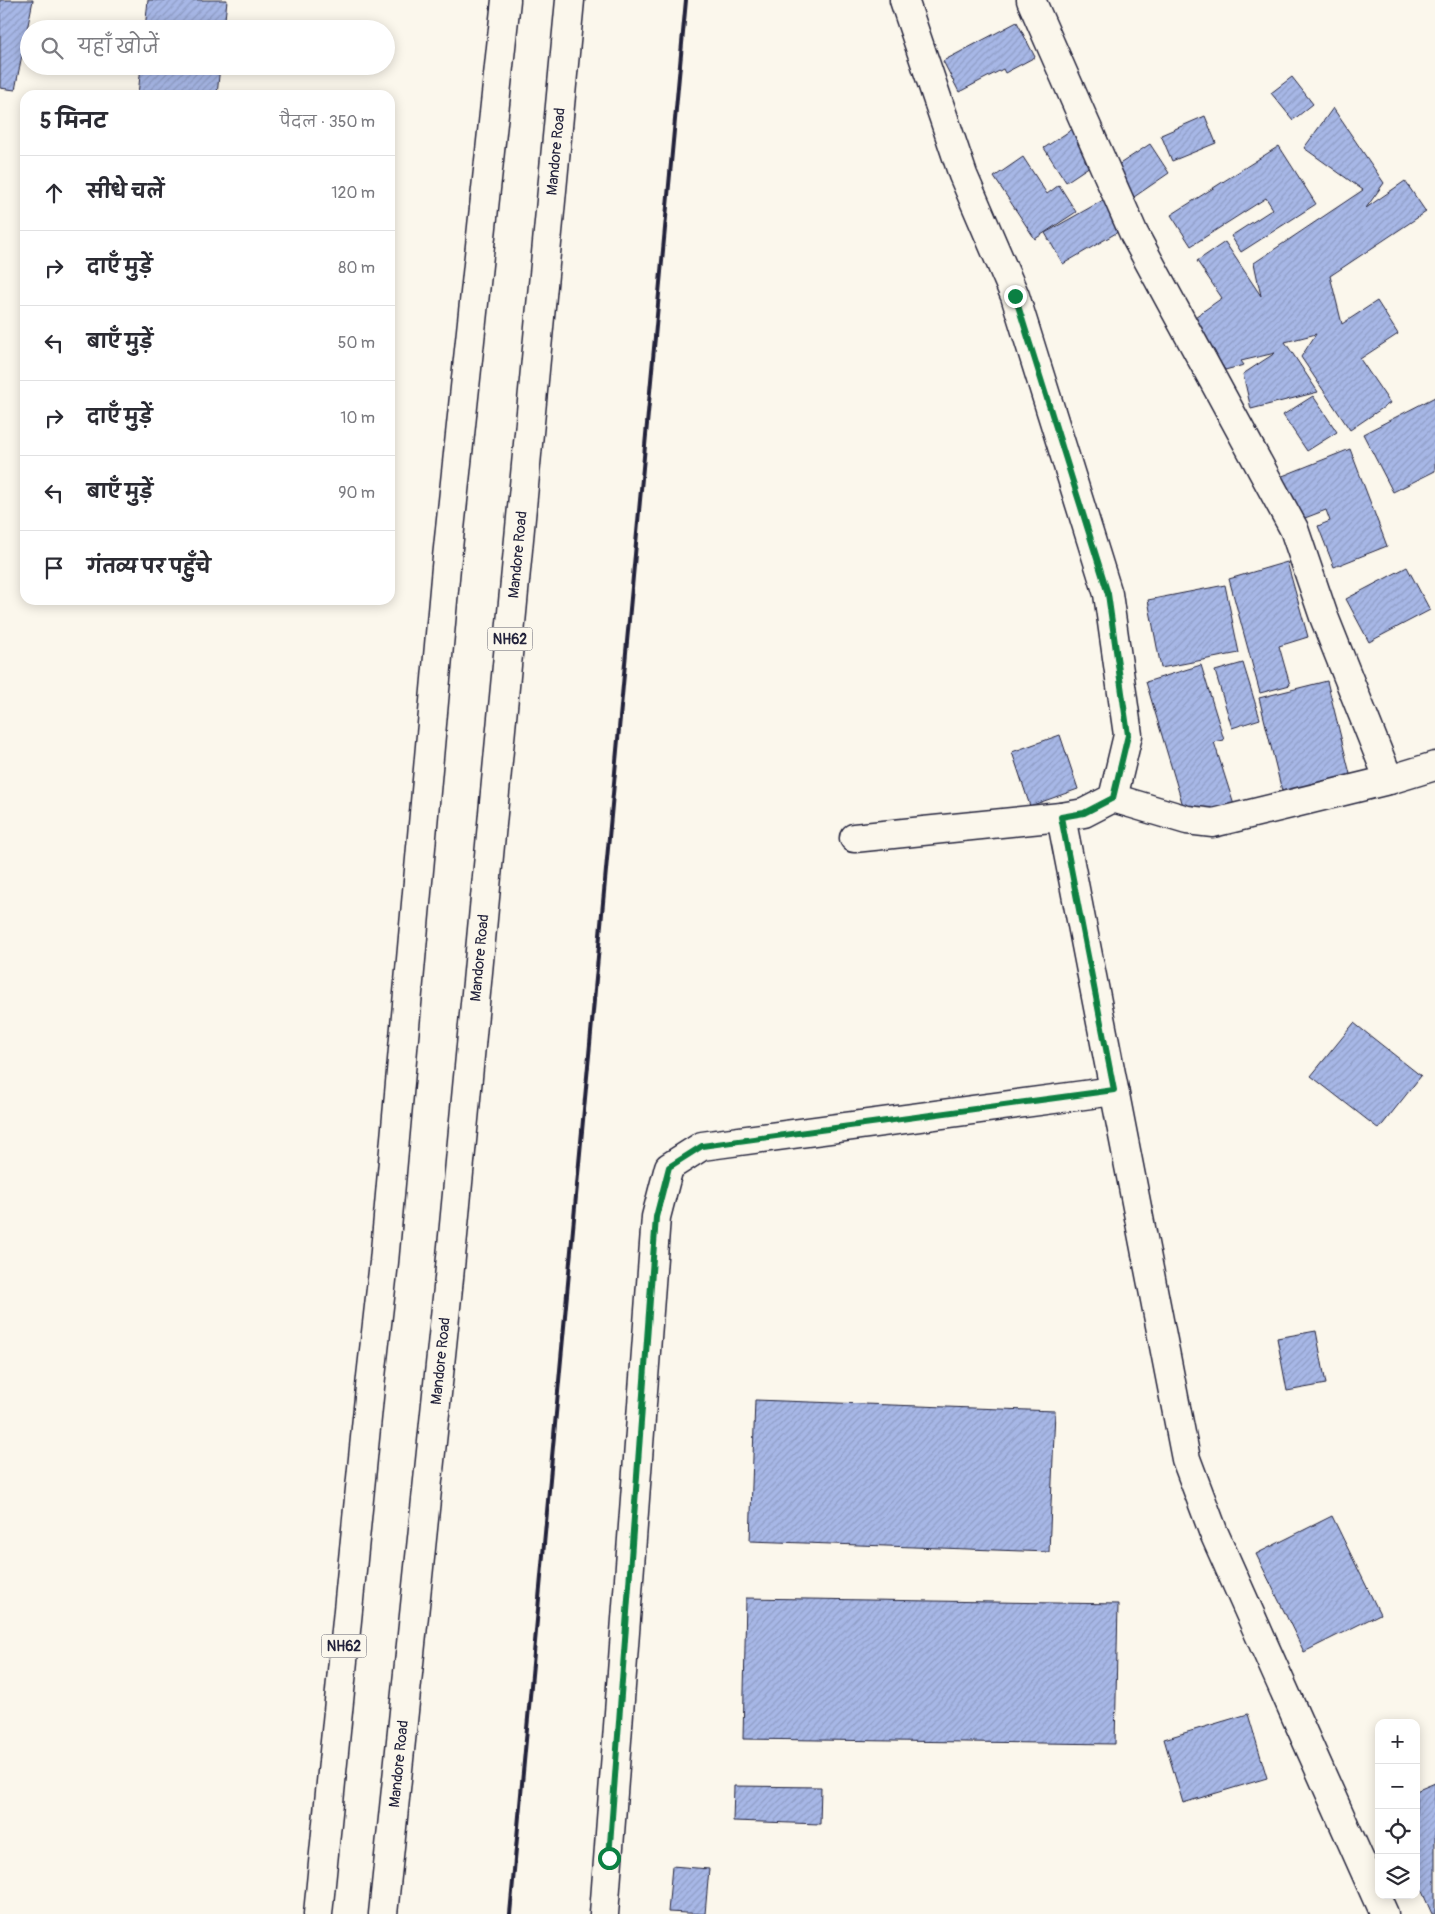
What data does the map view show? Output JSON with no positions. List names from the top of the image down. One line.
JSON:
{"streets":{"main road":["Mandore Road","NH62"]},"page":{"search":"यहाँ खोजें","heading":["5 मिनट","पैदल · 350 m"],"list":[["सीधे चलें","120 m"],["दाएँ मुड़ें","80 m"],["बाएँ मुड़ें","50 m"],["दाएँ मुड़ें","10 m"],["बाएँ मुड़ें","90 m"],"गंतव्य पर पहुँचे"],"map_buttons":["+","−"]}}
